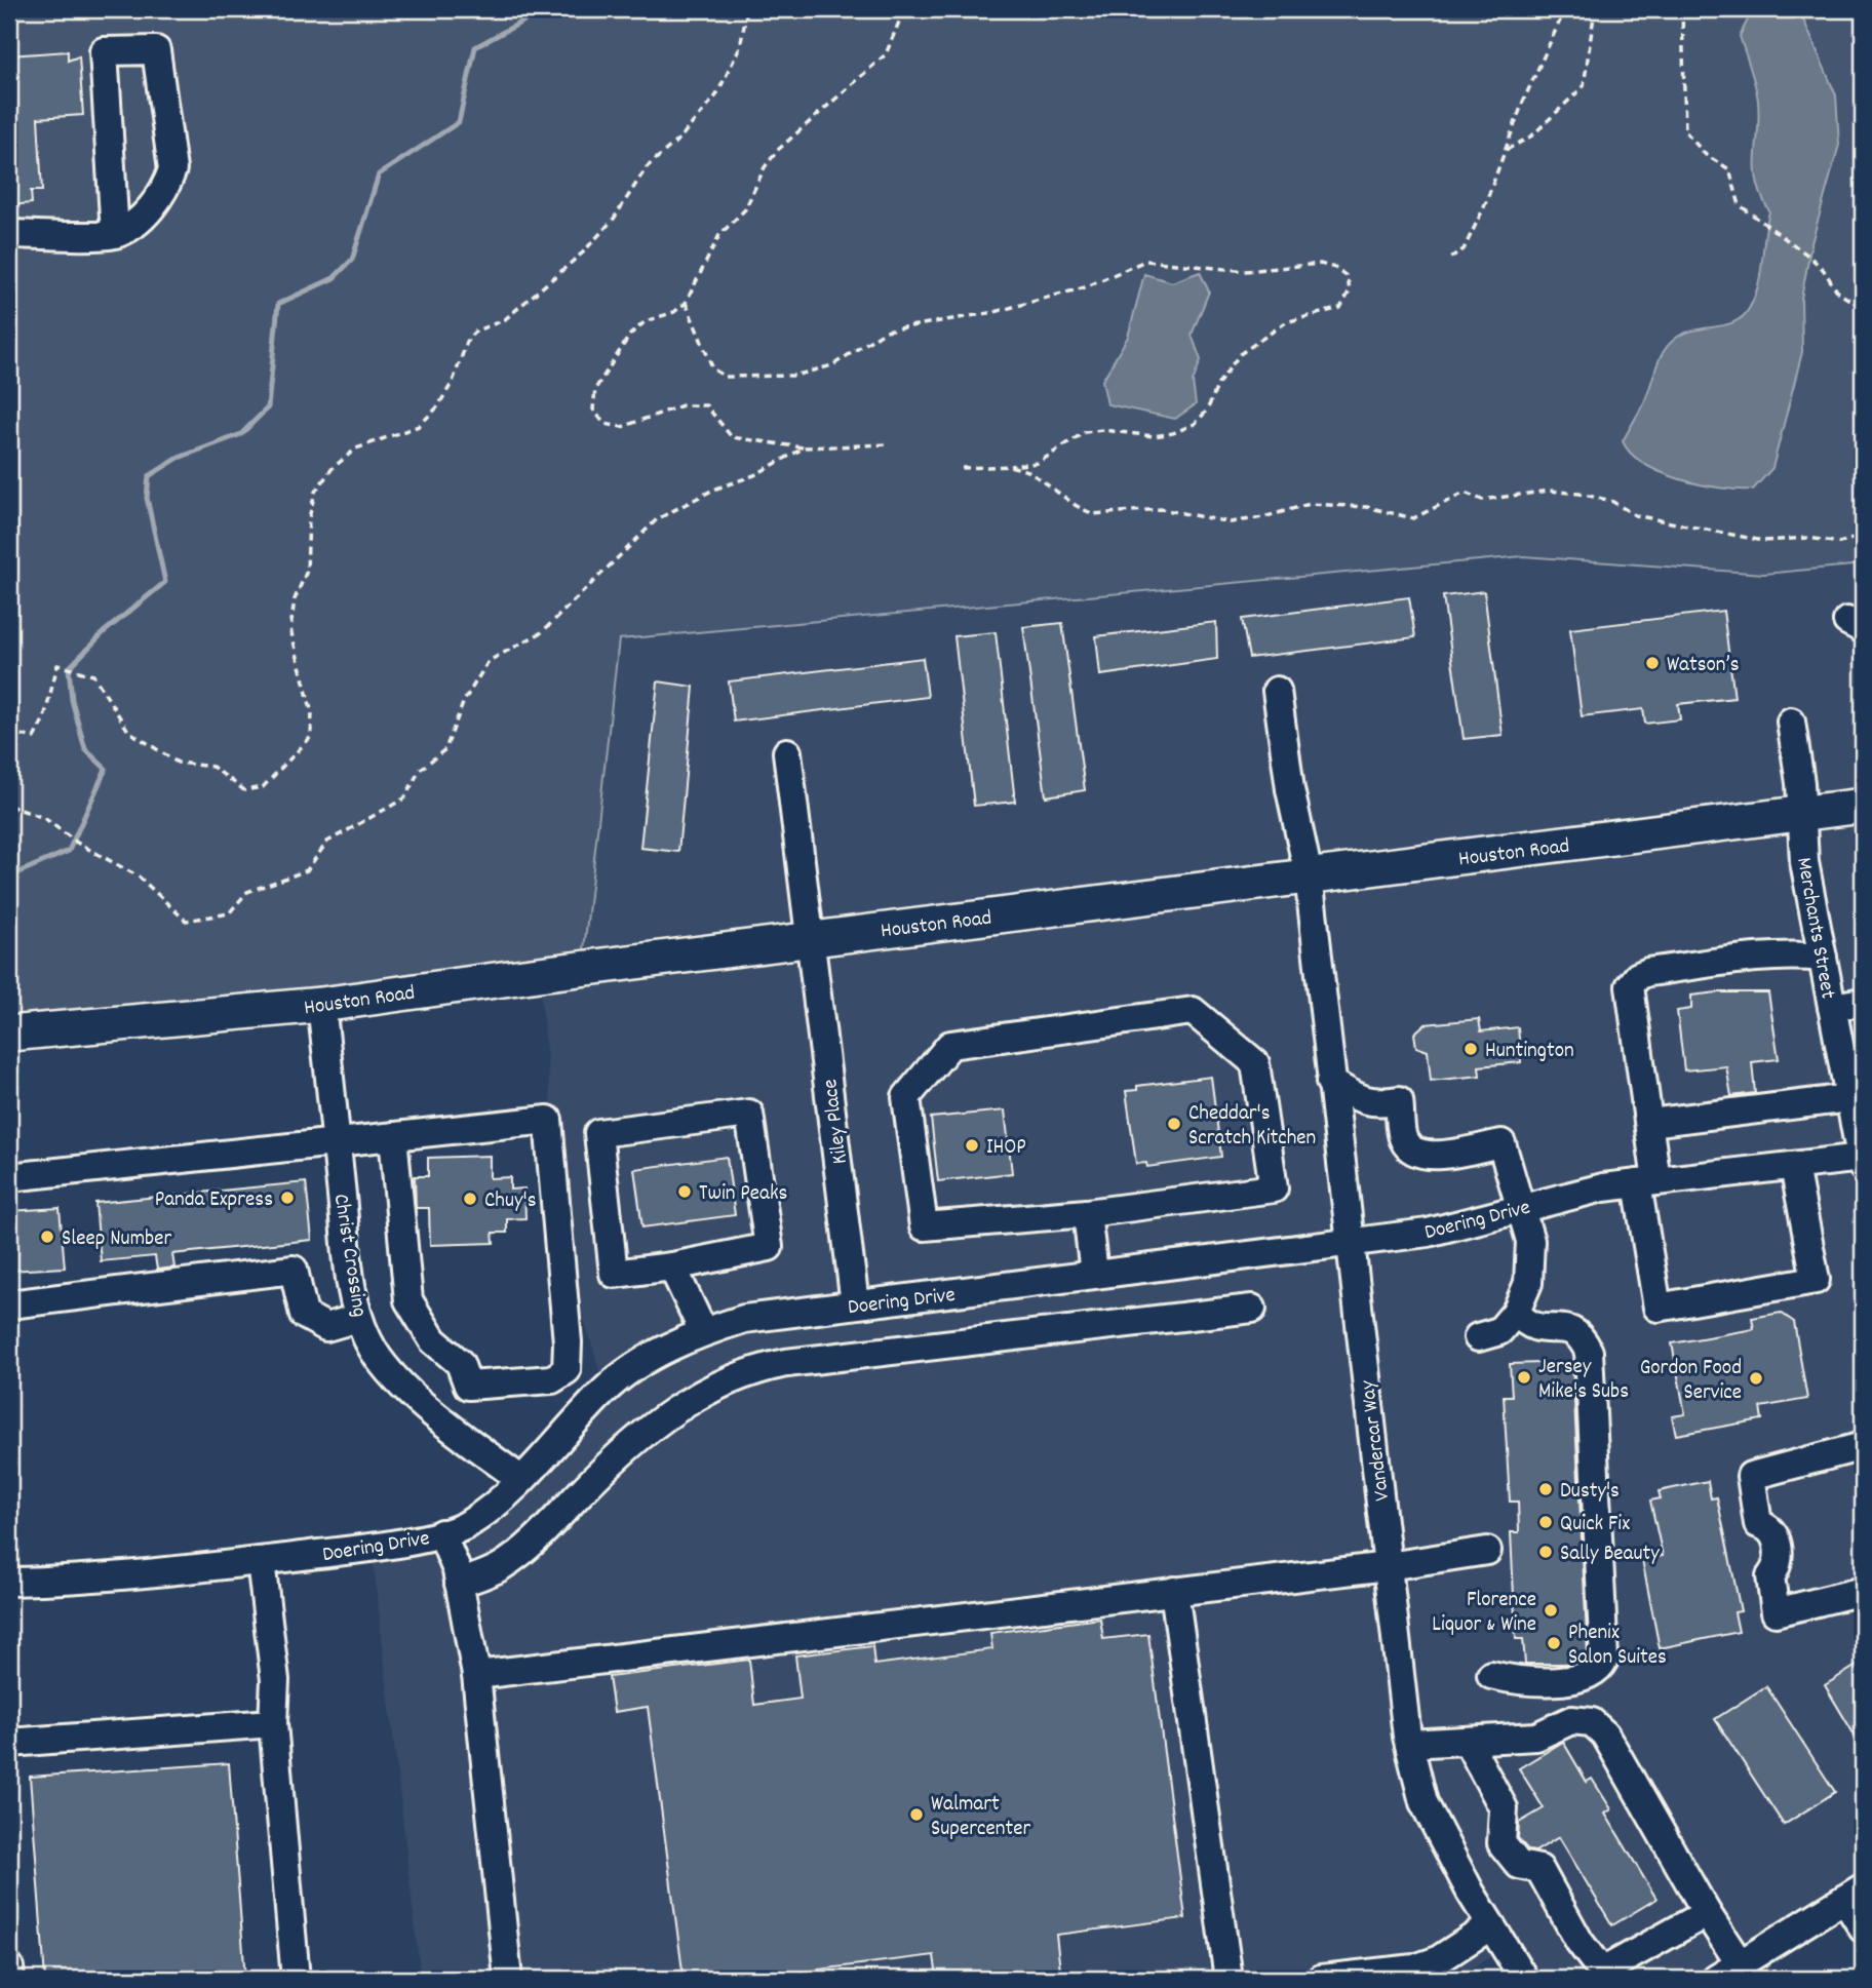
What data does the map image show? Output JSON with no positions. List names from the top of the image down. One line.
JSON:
{"streets":{"main road":["Houston Road"],"street":["Merchants Street","Kiley Place","Doering Drive","Christ Crossing","Vandercar Way"]},"crossings":[["Houston Road","Merchants Street"],["Houston Road","Kiley Place"],["Houston Road","Christ Crossing"],["Houston Road","Vandercar Way"],["Merchants Street","Doering Drive"],["Kiley Place","Doering Drive"],["Doering Drive","Christ Crossing"],["Doering Drive","Vandercar Way"]],"places":["Watson’s","Huntington","Cheddar's Scratch Kitchen","IHOP","Twin Peaks","Panda Express","Chuy's","Sleep Number","Jersey Mike's Subs","Gordon Food Service","Dusty's","Quick Fix","Sally Beauty","Florence Liquor & Wine","Phenix Salon Suites","Walmart Supercenter"]}
